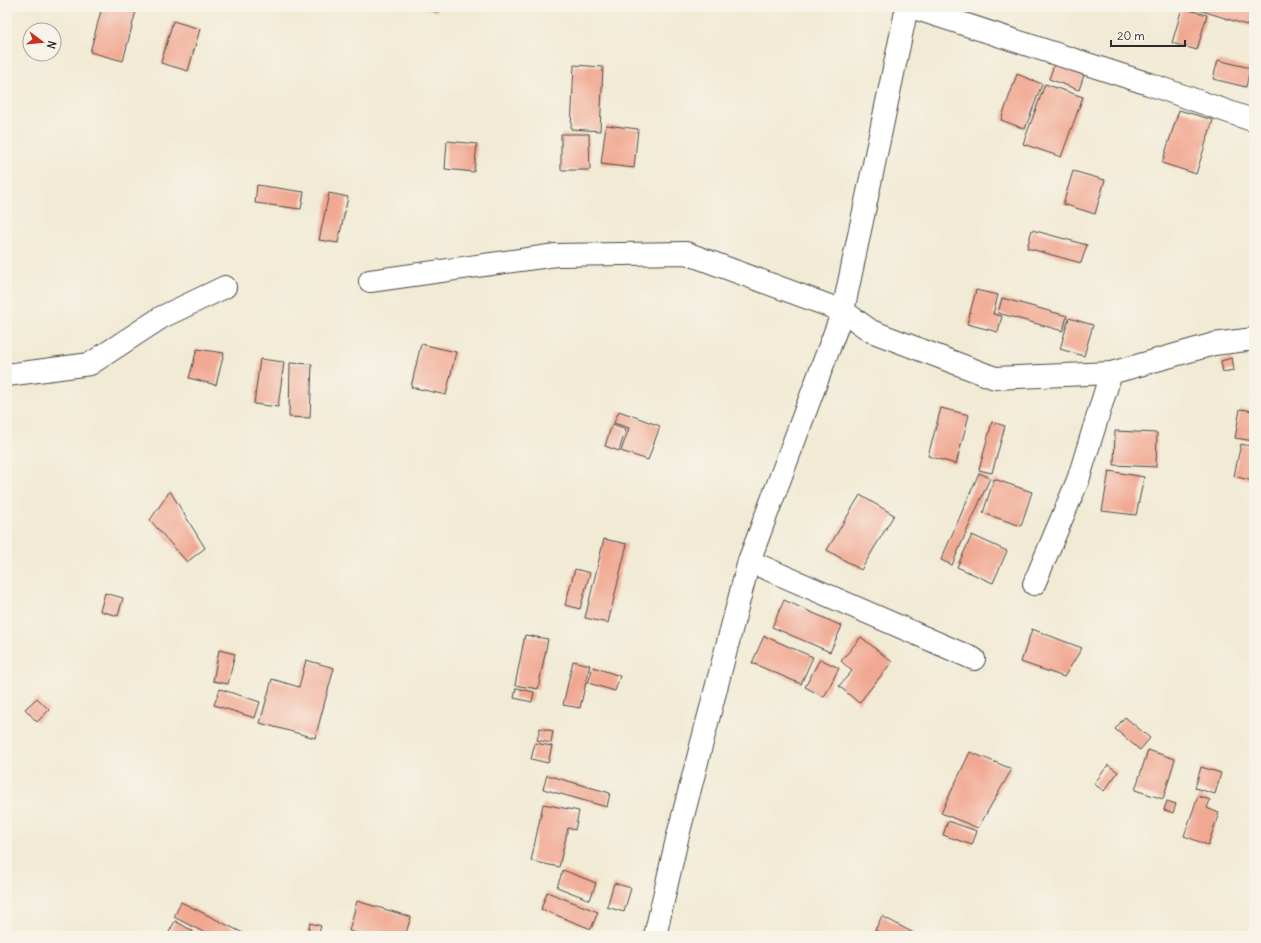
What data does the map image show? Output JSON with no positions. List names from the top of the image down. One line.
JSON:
{"scale_bar":"20 m","north":"right"}
